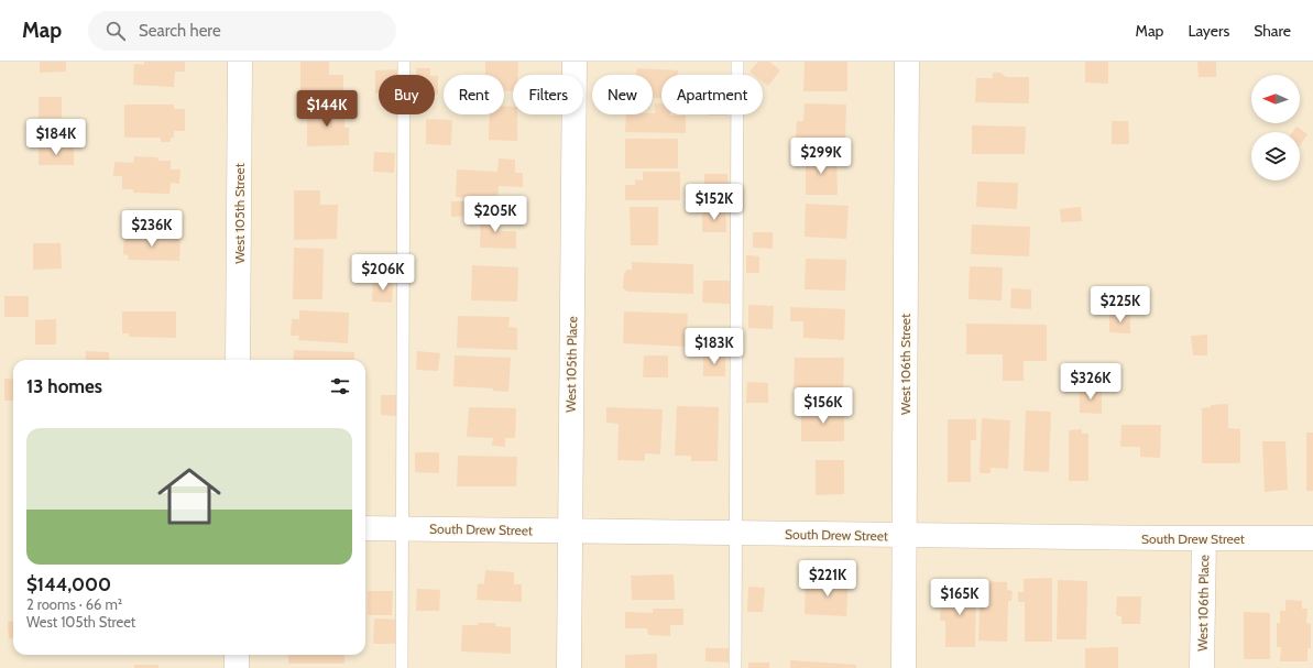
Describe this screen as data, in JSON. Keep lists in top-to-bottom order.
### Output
{
  "streets": {
    "street": [
      "West 105th Street",
      "West 105th Place",
      "West 106th Street",
      "South Drew Street",
      "West 106th Place"
    ]
  },
  "crossings": [
    ["West 105th Place", "South Drew Street"],
    ["West 106th Street", "South Drew Street"],
    ["South Drew Street", "West 106th Place"]
  ],
  "north": "left",
  "page": {
    "header": "Map",
    "search": "Search here",
    "nav": ["Map", "Layers", "Share"],
    "chip": [
      "Buy",
      "Rent",
      "Filters",
      "New",
      "Apartment"
    ],
    "price": [
      "$144K",
      "$184K",
      "$299K",
      "$152K",
      "$205K",
      "$236K",
      "$206K",
      "$225K",
      "$183K",
      "$326K",
      "$156K",
      "$221K",
      "$165K"
    ],
    "heading": "13 homes",
    "list": [
      {
        "name": "$144,000",
        "note": "2 rooms · 66 m² · West 105th Street"
      }
    ]
  }
}
